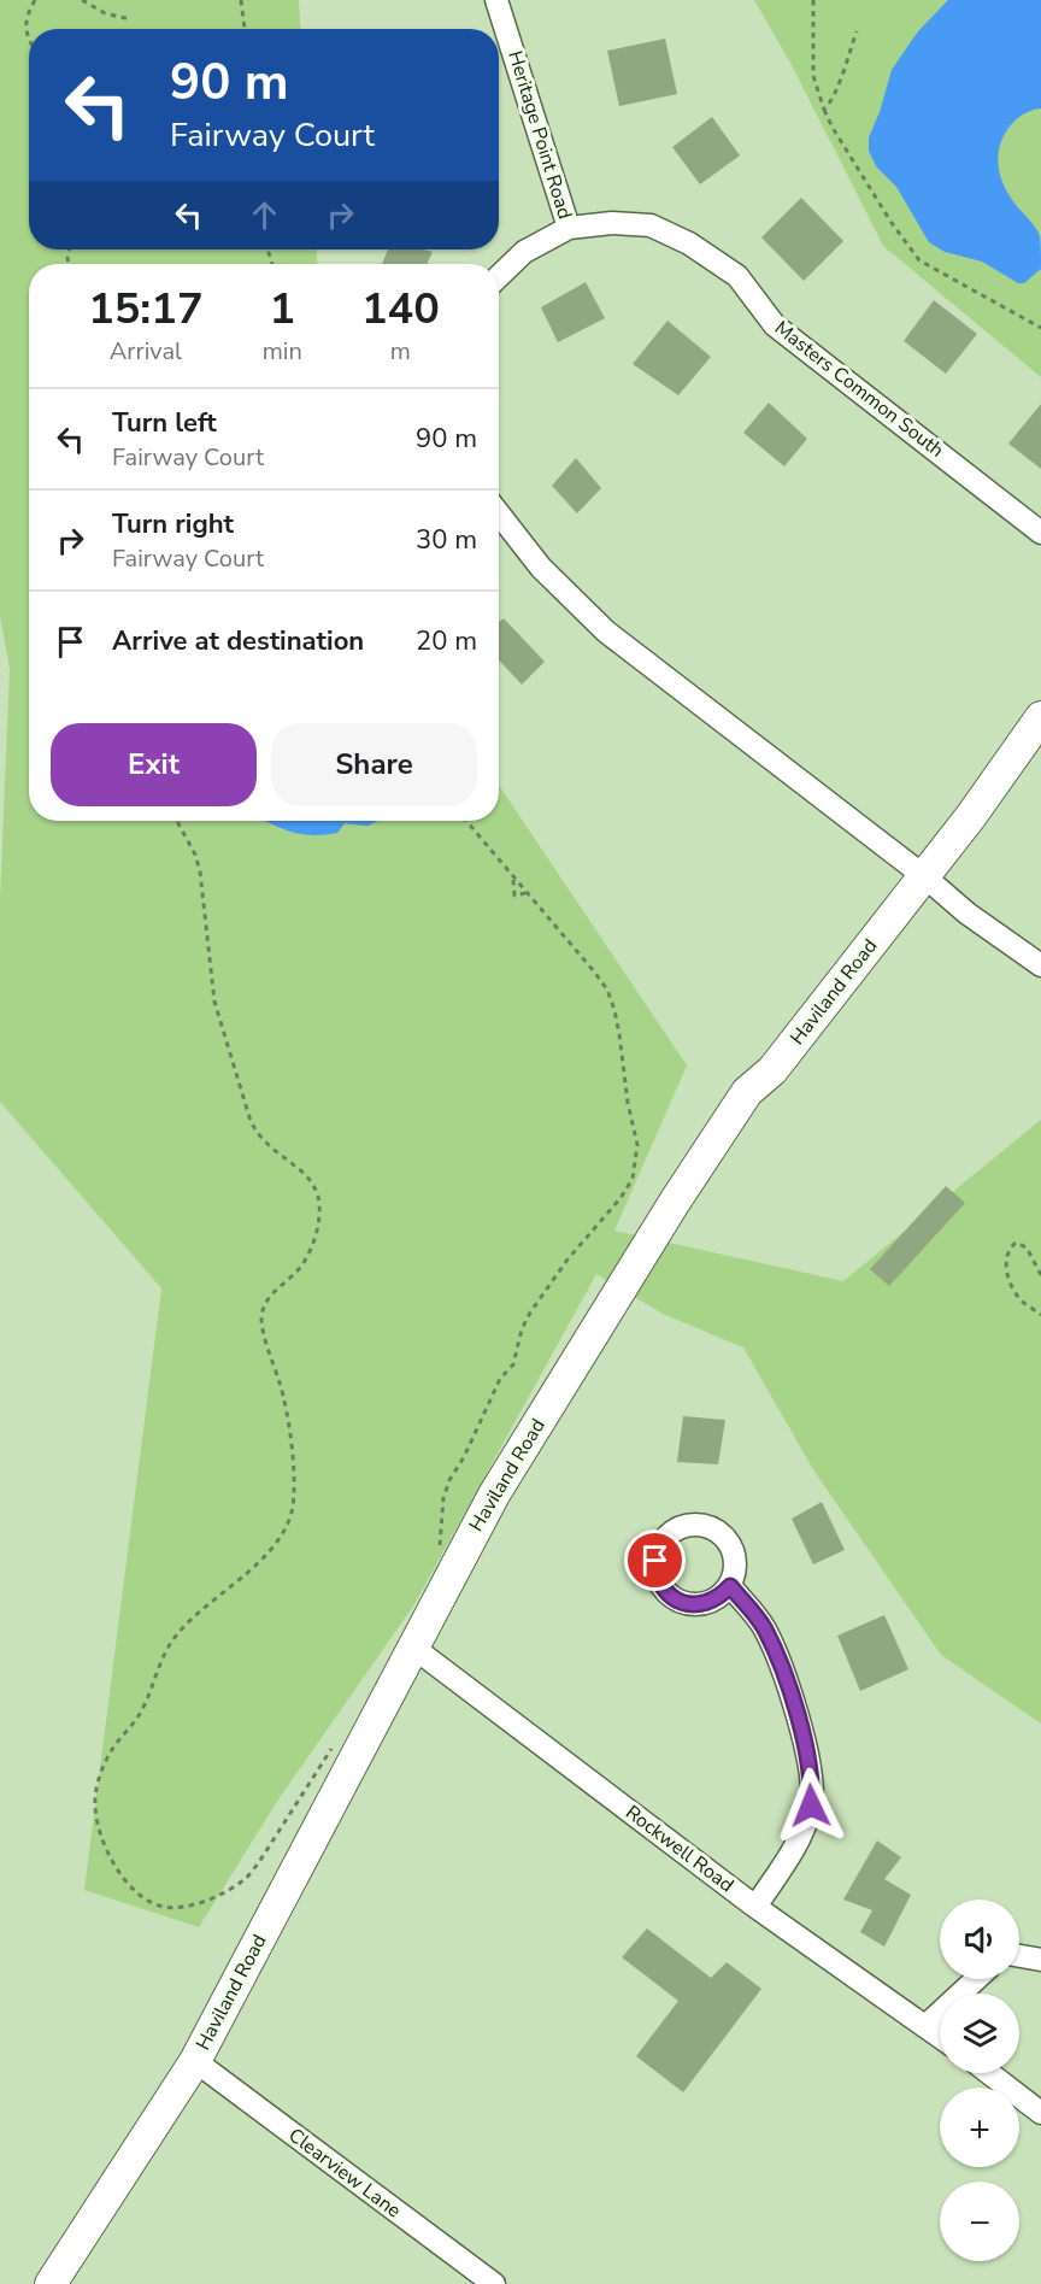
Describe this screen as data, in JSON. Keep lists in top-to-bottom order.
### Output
{
  "streets": {
    "street": [
      "Heritage Point Road",
      "Masters Common South",
      "Haviland Road",
      "Rockwell Road",
      "Clearview Lane"
    ]
  },
  "crossings": [
    ["Heritage Point Road", "Masters Common South"],
    ["Haviland Road", "Rockwell Road"],
    ["Haviland Road", "Clearview Lane"]
  ],
  "page": {
    "turn": ["90 m", "Fairway Court"],
    "eta": [
      "15:17",
      "Arrival",
      "1",
      "min",
      "140",
      "m"
    ],
    "list": [
      {
        "name": "Turn left",
        "note": "Fairway Court",
        "value": "90 m"
      },
      {
        "name": "Turn right",
        "note": "Fairway Court",
        "value": "30 m"
      },
      {
        "name": "Arrive at destination",
        "value": "20 m"
      }
    ],
    "buttons": ["Exit", "Share"],
    "map_buttons": ["+", "−"]
  }
}
